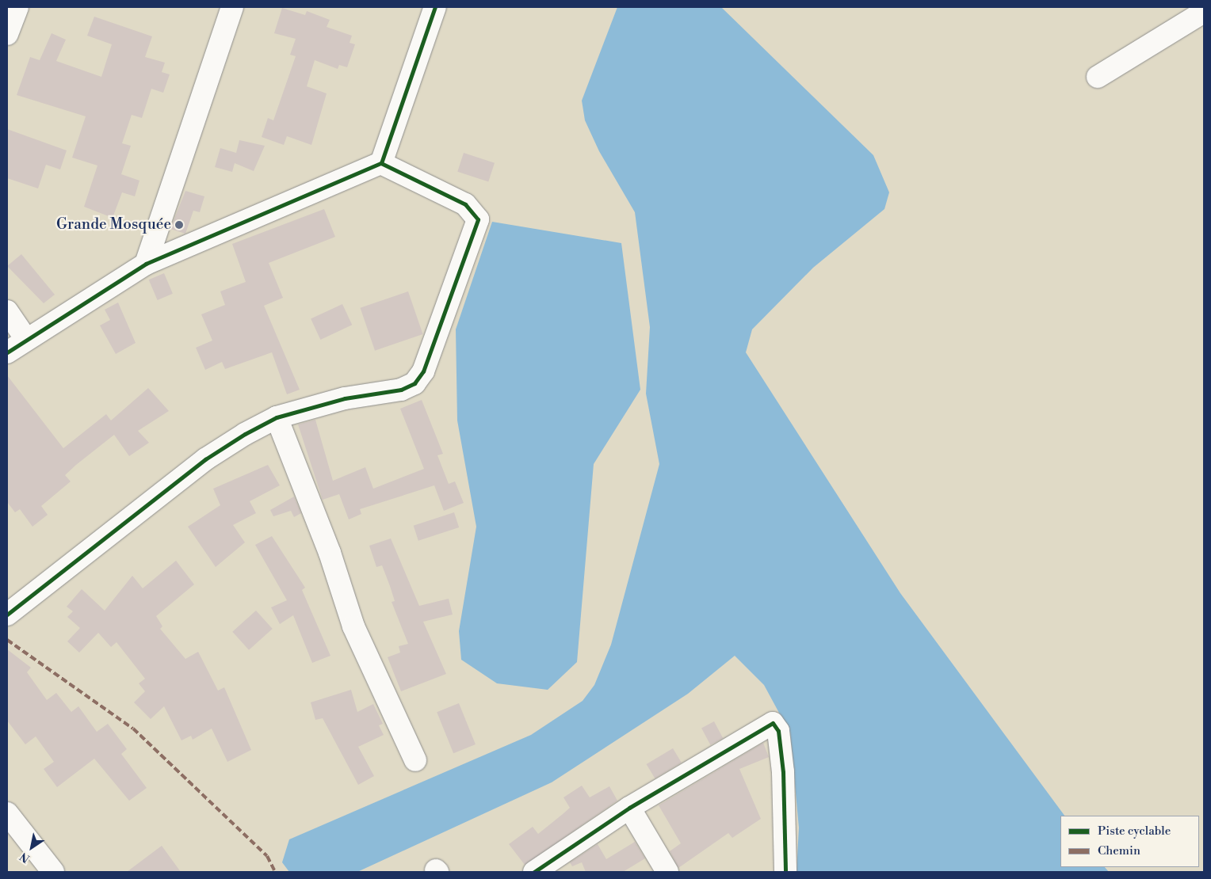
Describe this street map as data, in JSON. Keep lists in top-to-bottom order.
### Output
{
  "places": ["Grande Mosquée"],
  "legend": ["Piste cyclable", "Chemin"],
  "north": "bottom left"
}
